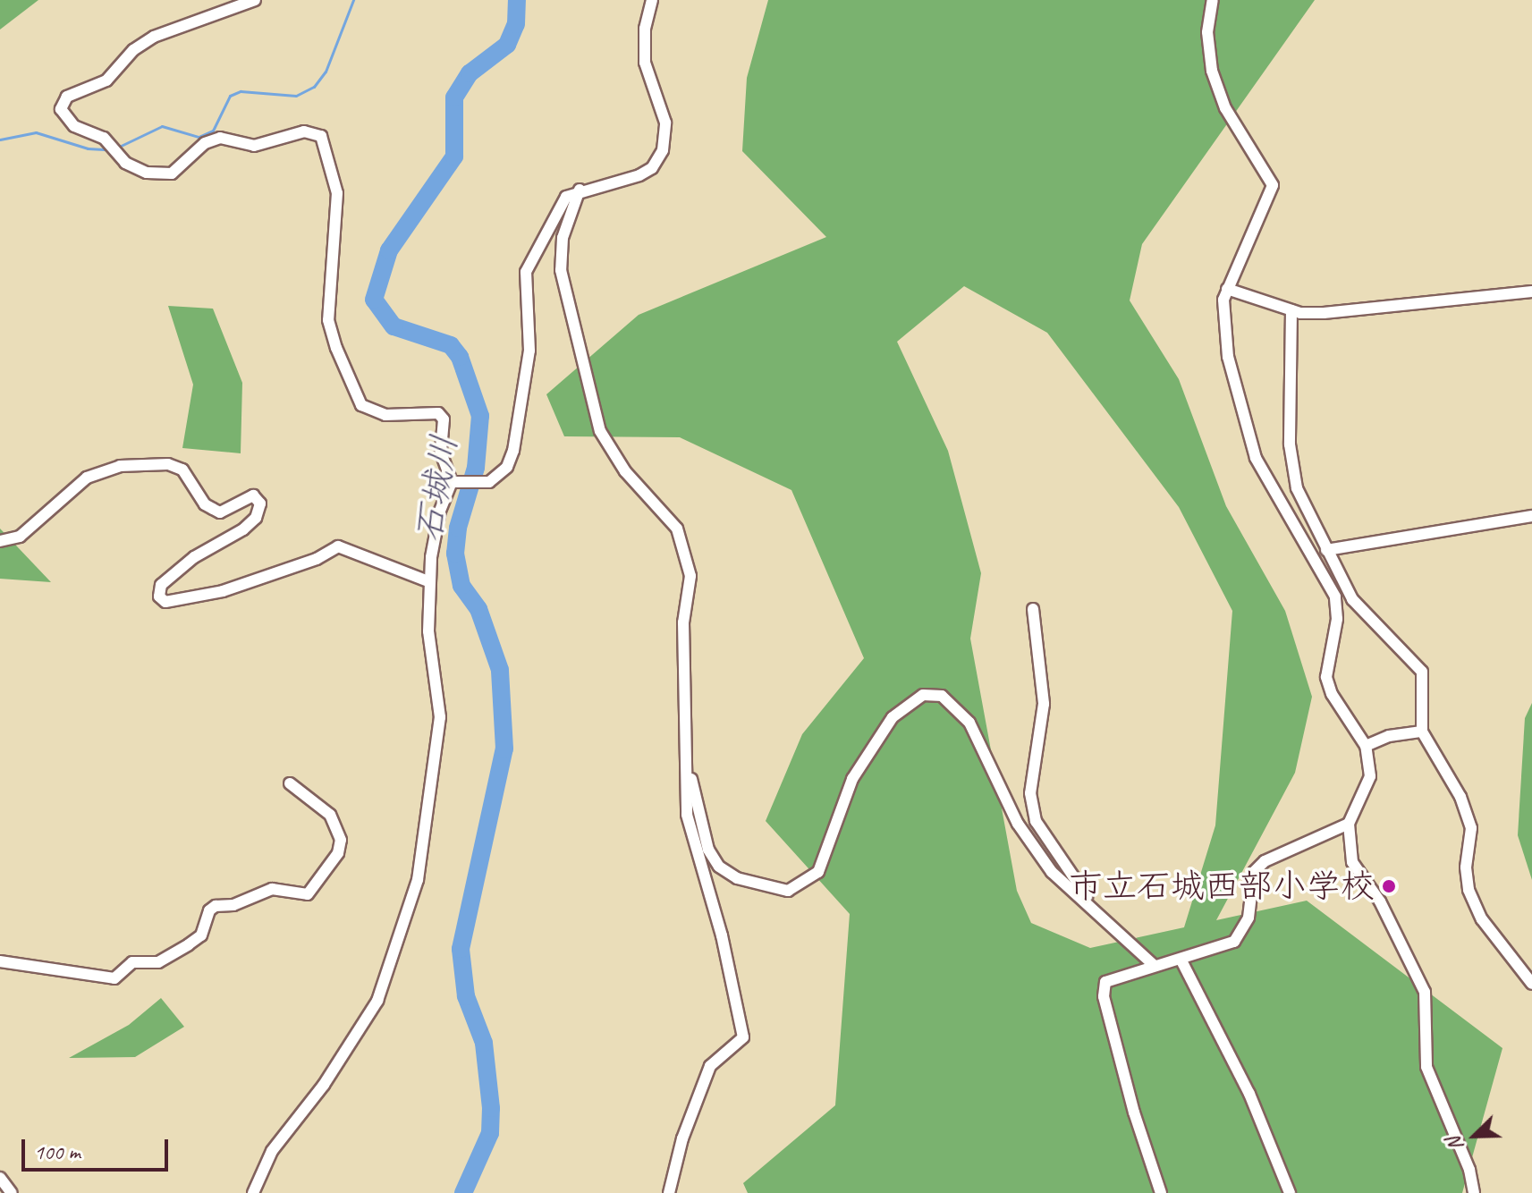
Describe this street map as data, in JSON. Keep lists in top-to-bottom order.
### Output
{
  "water": ["石城川"],
  "places": ["市立石城西部小学校"],
  "scale_bar": "100 m",
  "north": "bottom left"
}
